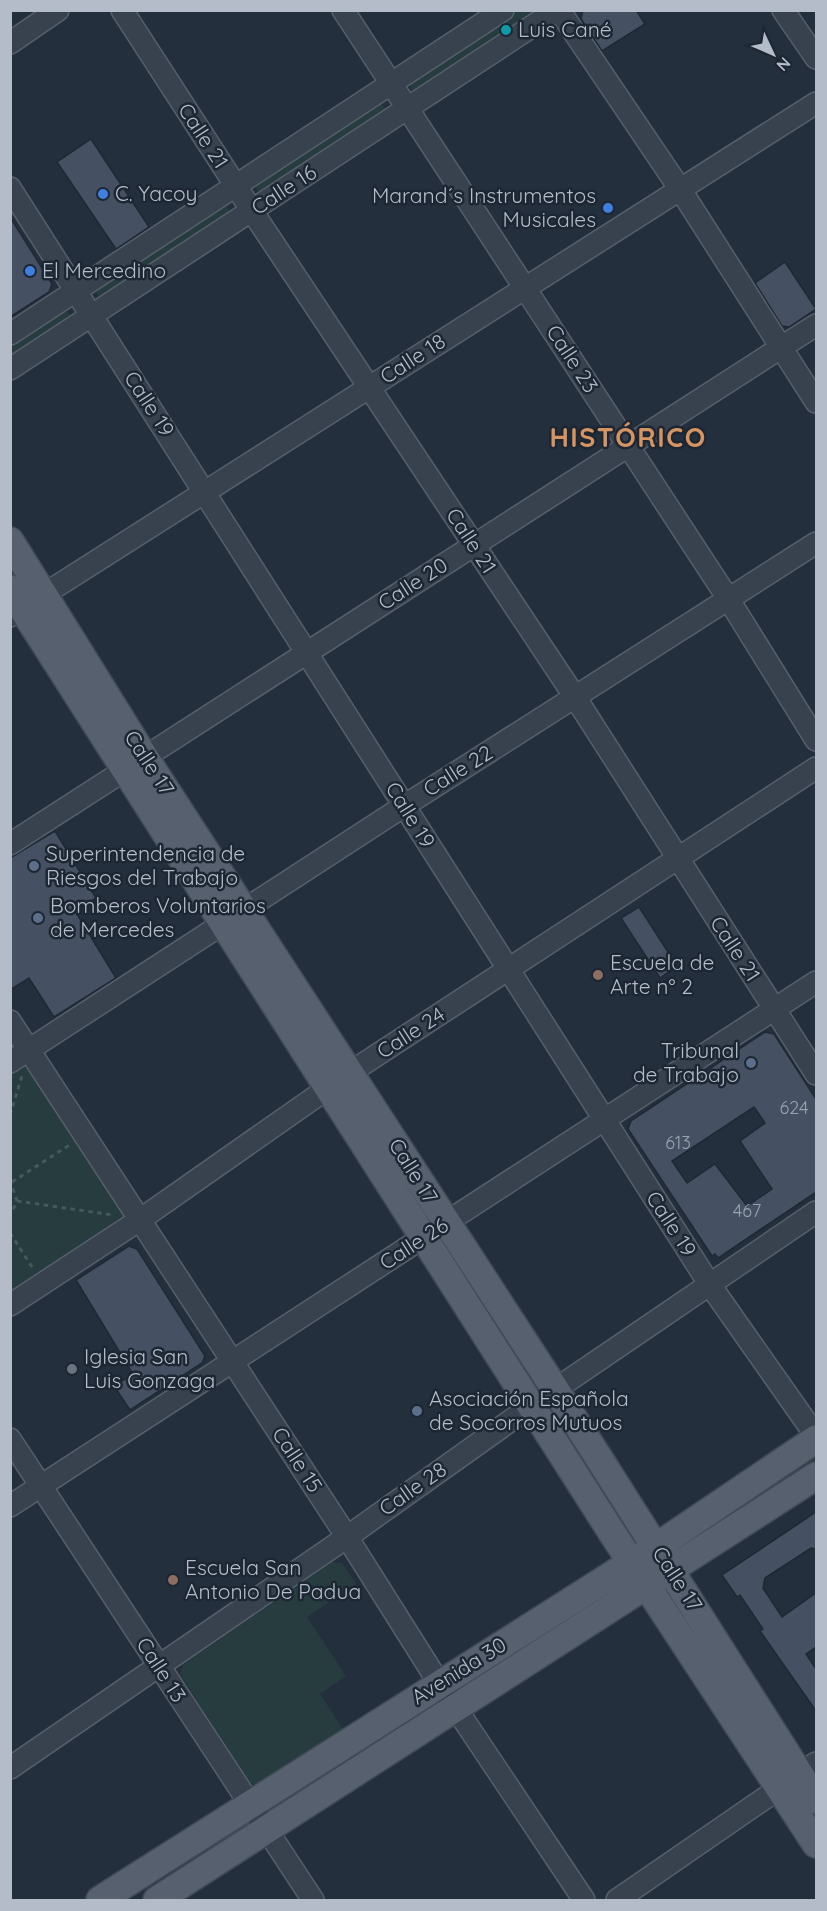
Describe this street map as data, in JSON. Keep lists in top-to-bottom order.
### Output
{
  "streets": {
    "main road": ["Calle 17", "Avenida 30"],
    "street": [
      "Calle 21",
      "Calle 16",
      "Calle 18",
      "Calle 23",
      "Calle 19",
      "Calle 20",
      "Calle 22",
      "Calle 24",
      "Calle 26",
      "Calle 15",
      "Calle 28",
      "Calle 13"
    ]
  },
  "crossings": [
    ["Calle 21", "Calle 16"],
    ["Calle 21", "Calle 18"],
    ["Calle 21", "Calle 20"],
    ["Calle 21", "Calle 22"],
    ["Calle 21", "Calle 24"],
    ["Calle 21", "Calle 26"],
    ["Calle 16", "Calle 23"],
    ["Calle 16", "Calle 19"],
    ["Calle 18", "Calle 23"],
    ["Calle 18", "Calle 19"],
    ["Calle 18", "Calle 17"],
    ["Calle 23", "Calle 20"],
    ["Calle 23", "Calle 22"],
    ["Calle 19", "Calle 20"],
    ["Calle 19", "Calle 22"],
    ["Calle 19", "Calle 24"],
    ["Calle 19", "Calle 26"],
    ["Calle 19", "Calle 28"],
    ["Calle 19", "Avenida 30"],
    ["Calle 20", "Calle 17"],
    ["Calle 17", "Calle 22"],
    ["Calle 17", "Calle 24"],
    ["Calle 17", "Calle 26"],
    ["Calle 17", "Calle 28"],
    ["Calle 17", "Avenida 30"],
    ["Calle 22", "Calle 15"],
    ["Calle 24", "Calle 15"],
    ["Calle 26", "Calle 15"],
    ["Calle 26", "Calle 13"],
    ["Calle 15", "Calle 28"],
    ["Calle 15", "Avenida 30"],
    ["Calle 28", "Calle 13"],
    ["Calle 13", "Avenida 30"]
  ],
  "districts": ["HISTÓRICO"],
  "places": [
    "Luis Cané",
    "C. Yacoy",
    "Marand´s Instrumentos Musicales",
    "El Mercedino",
    "Superintendencia de Riesgos del Trabajo",
    "Bomberos Voluntarios de Mercedes",
    "Escuela de Arte n° 2",
    "Tribunal de Trabajo",
    "Iglesia San Luis Gonzaga",
    "Asociación Española de Socorros Mutuos",
    "Escuela San Antonio De Padua"
  ],
  "house_numbers": ["624", "613", "467"],
  "north": "bottom right"
}
